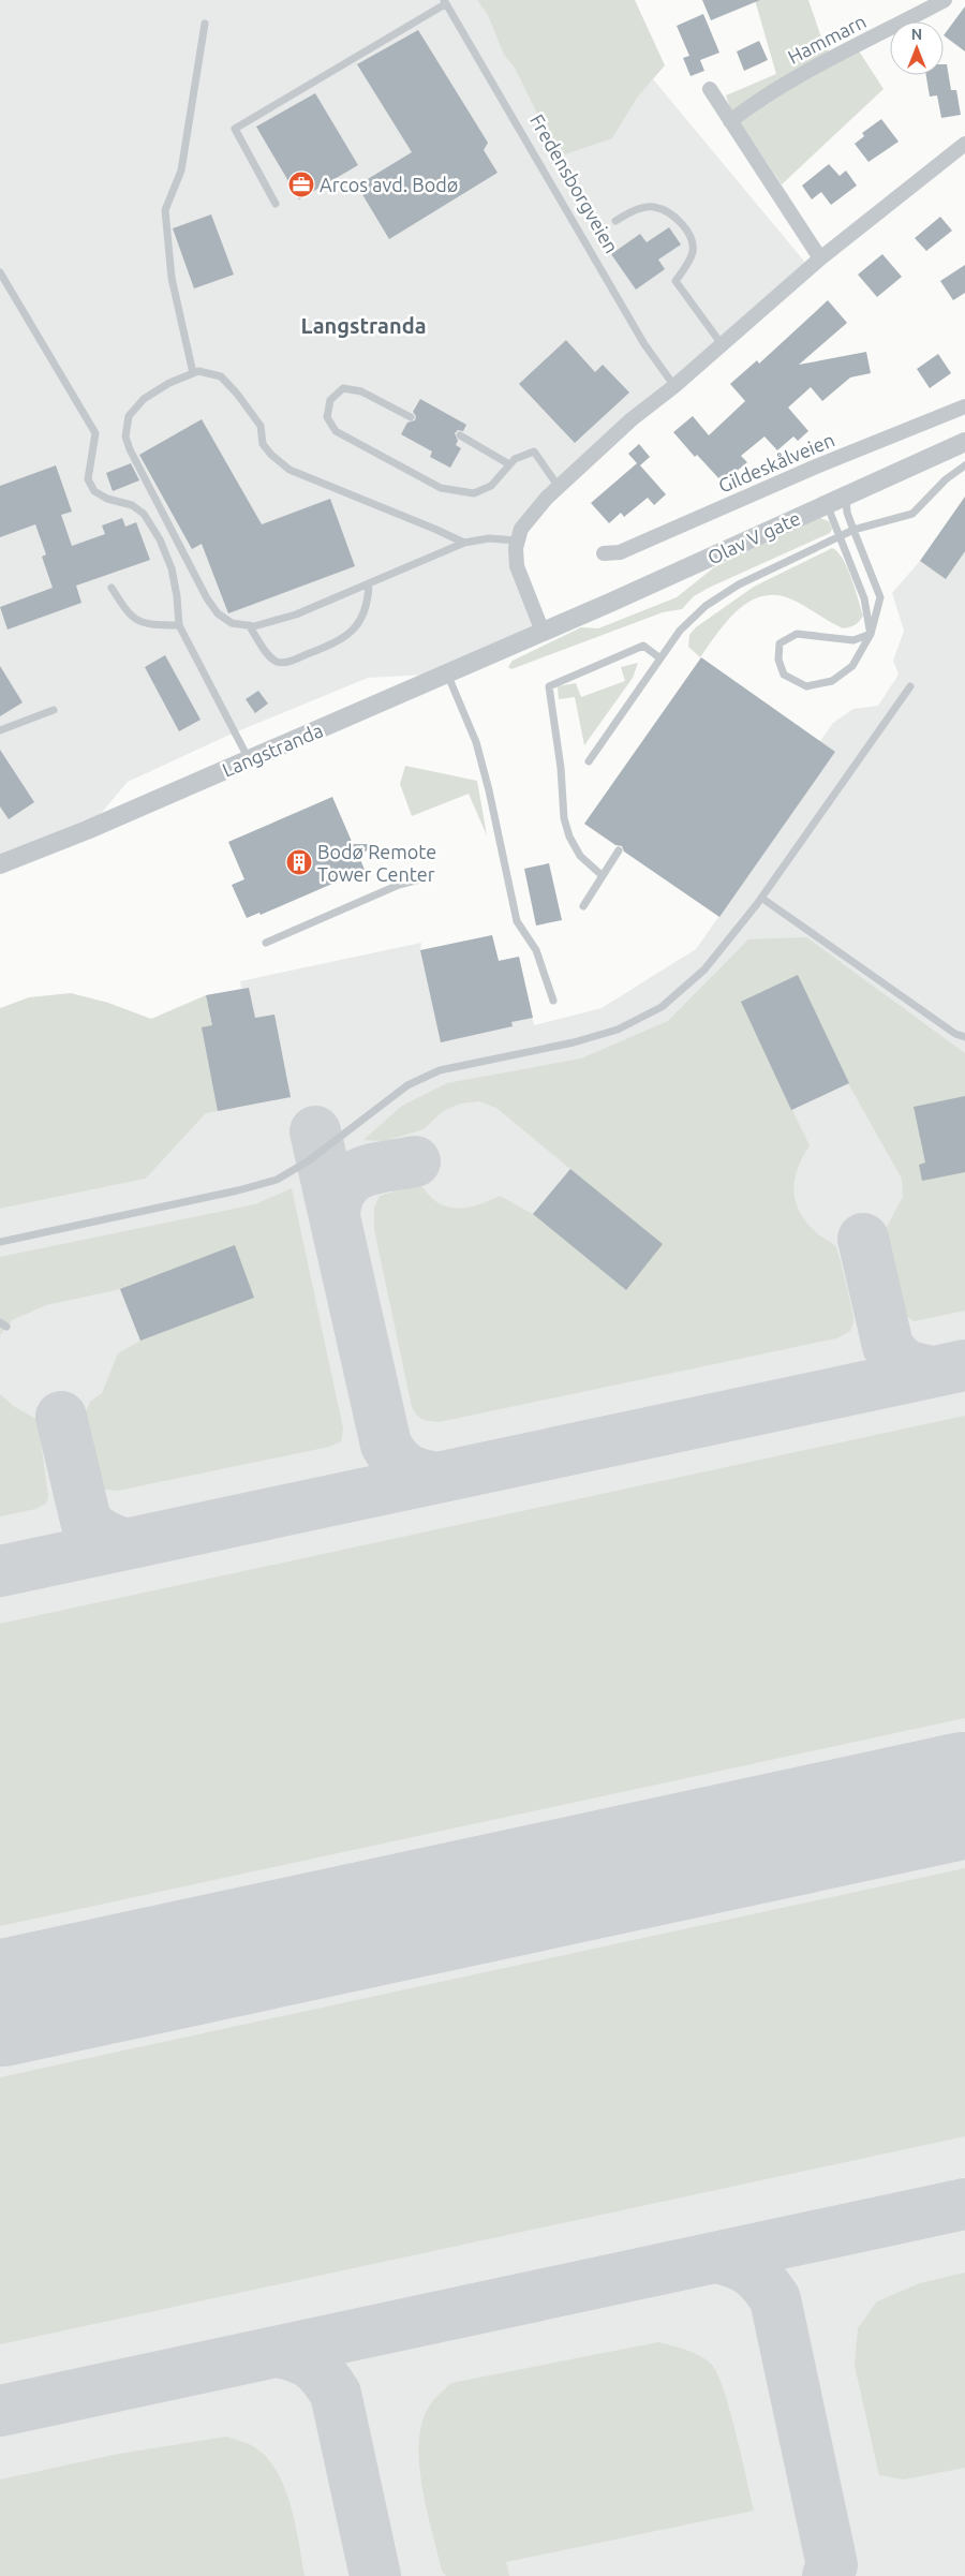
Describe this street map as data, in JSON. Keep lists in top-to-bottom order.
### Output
{
  "streets": {
    "street": [
      "Hammarn",
      "Gildeskålveien",
      "Olav V gate",
      "Langstranda"
    ],
    "lane": ["Fredensborgveien"]
  },
  "crossings": [
    ["Olav V gate", "Langstranda"]
  ],
  "districts": ["Langstranda"],
  "places": {
    "office": ["Arcos avd. Bodø"],
    "building": ["Bodø Remote Tower Center"]
  },
  "north": "top"
}
